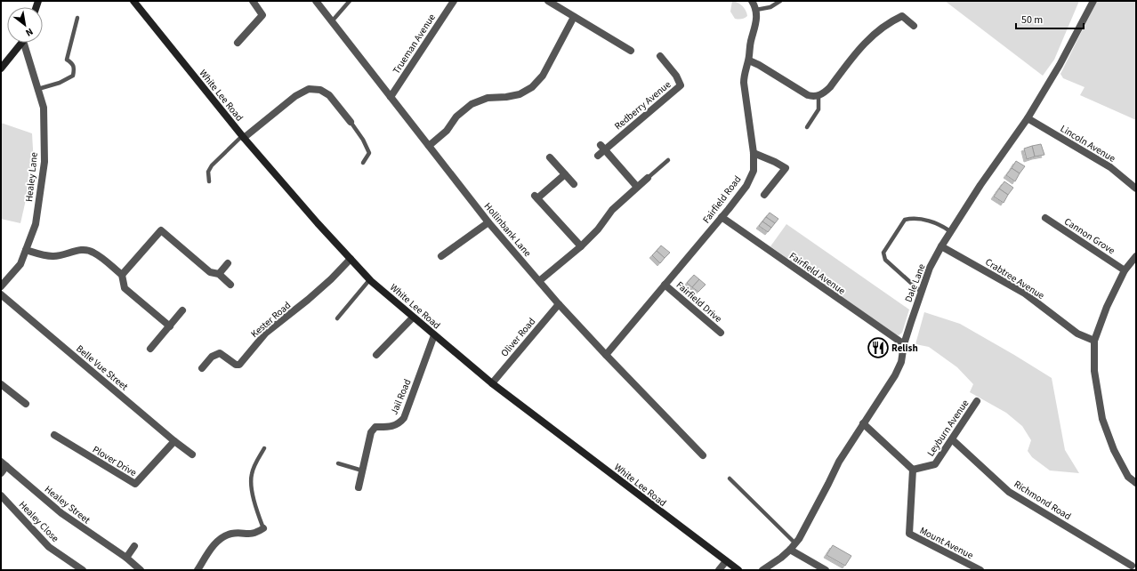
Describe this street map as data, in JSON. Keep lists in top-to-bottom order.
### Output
{
  "streets": {
    "main road": ["White Lee Road"],
    "street": [
      "Trueman Avenue",
      "Redberry Avenue",
      "Lincoln Avenue",
      "Healey Lane",
      "Fairfield Road",
      "Hollinbank Lane",
      "Cannon Grove",
      "Fairfield Avenue",
      "Crabtree Avenue",
      "Dale Lane",
      "Fairfield Drive",
      "Kester Road",
      "Oliver Road",
      "Belle Vue Street",
      "Jail Road",
      "Leyburn Avenue",
      "Plover Drive",
      "Richmond Road",
      "Healey Street",
      "Healey Close",
      "Mount Avenue"
    ]
  },
  "crossings": [
    ["Trueman Avenue", "Hollinbank Lane"],
    ["White Lee Road", "Kester Road"],
    ["White Lee Road", "Oliver Road"],
    ["White Lee Road", "Jail Road"],
    ["Lincoln Avenue", "Dale Lane"],
    ["Fairfield Road", "Hollinbank Lane"],
    ["Fairfield Road", "Fairfield Avenue"],
    ["Fairfield Road", "Fairfield Drive"],
    ["Hollinbank Lane", "Oliver Road"],
    ["Fairfield Avenue", "Dale Lane"],
    ["Crabtree Avenue", "Dale Lane"],
    ["Belle Vue Street", "Plover Drive"],
    ["Leyburn Avenue", "Richmond Road"],
    ["Leyburn Avenue", "Mount Avenue"]
  ],
  "places": {
    "restaurant": ["Relish"]
  },
  "scale_bar": "50 m",
  "north": "bottom right"
}
